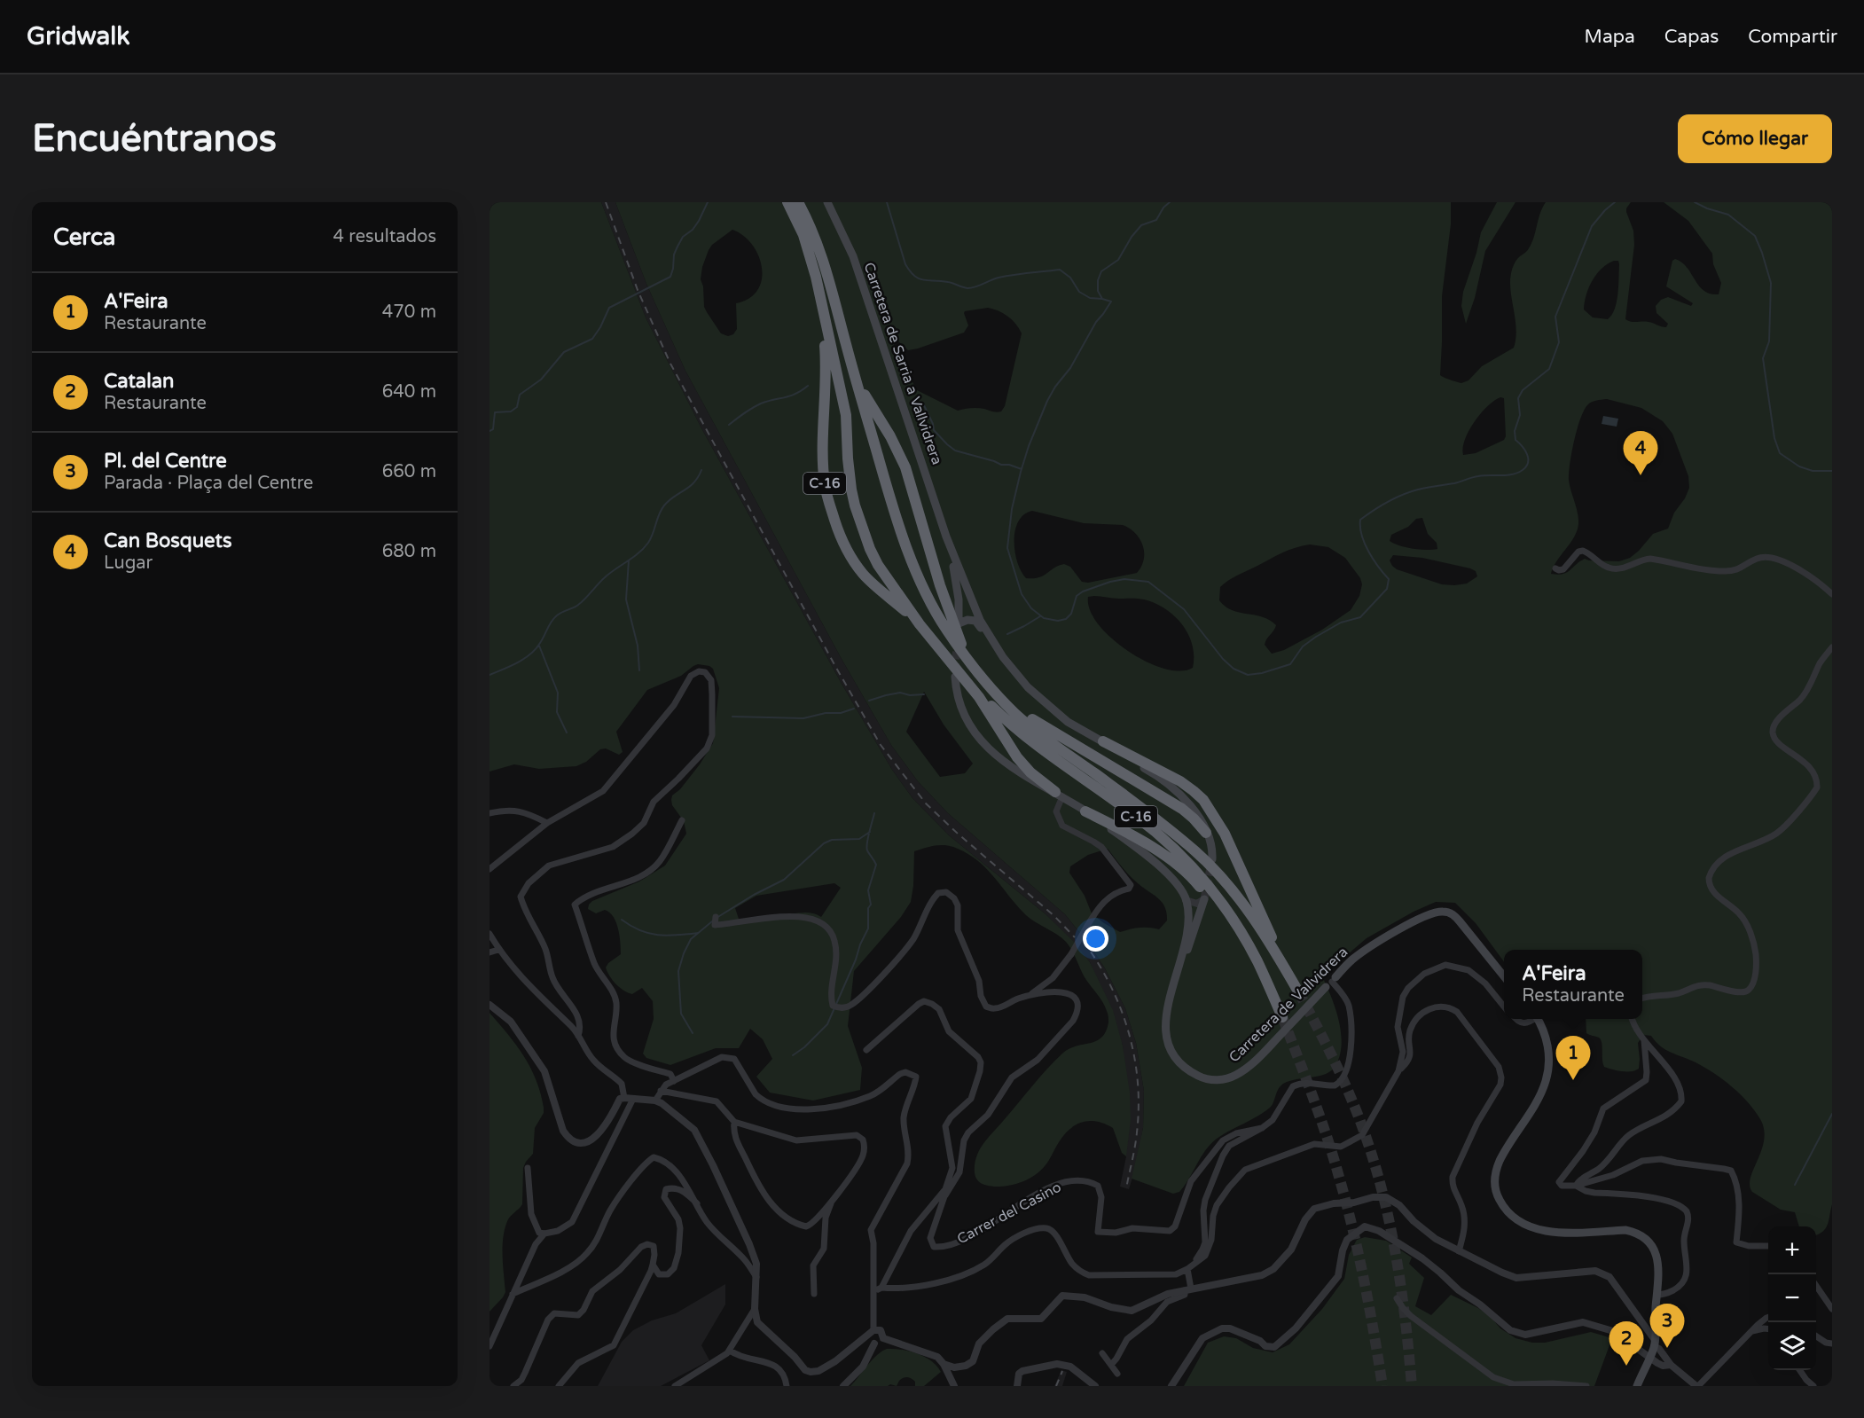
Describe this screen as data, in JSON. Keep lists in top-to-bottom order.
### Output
{
  "streets": {
    "highway": ["C-16"],
    "main road": ["Carretera de Sarria a Vallvidrera", "Carretera de Vallvidrera"],
    "street": ["Carrer del Casino"]
  },
  "page": {
    "header": "Gridwalk",
    "nav": ["Mapa", "Capas", "Compartir"],
    "buttons": "Cómo llegar",
    "title": "Encuéntranos",
    "heading": ["Cerca", "4 resultados"],
    "list": [
      {
        "mark": "1",
        "name": "A'Feira",
        "note": "Restaurante",
        "value": "470 m"
      },
      {
        "mark": "2",
        "name": "Catalan",
        "note": "Restaurante",
        "value": "640 m"
      },
      {
        "mark": "3",
        "name": "Pl. del Centre",
        "note": "Parada · Plaça del Centre",
        "value": "660 m"
      },
      {
        "mark": "4",
        "name": "Can Bosquets",
        "note": "Lugar",
        "value": "680 m"
      }
    ],
    "pins": [
      "4",
      "1",
      "3",
      "2"
    ],
    "popup": ["A'Feira", "Restaurante"],
    "map_buttons": ["+", "−"]
  }
}
